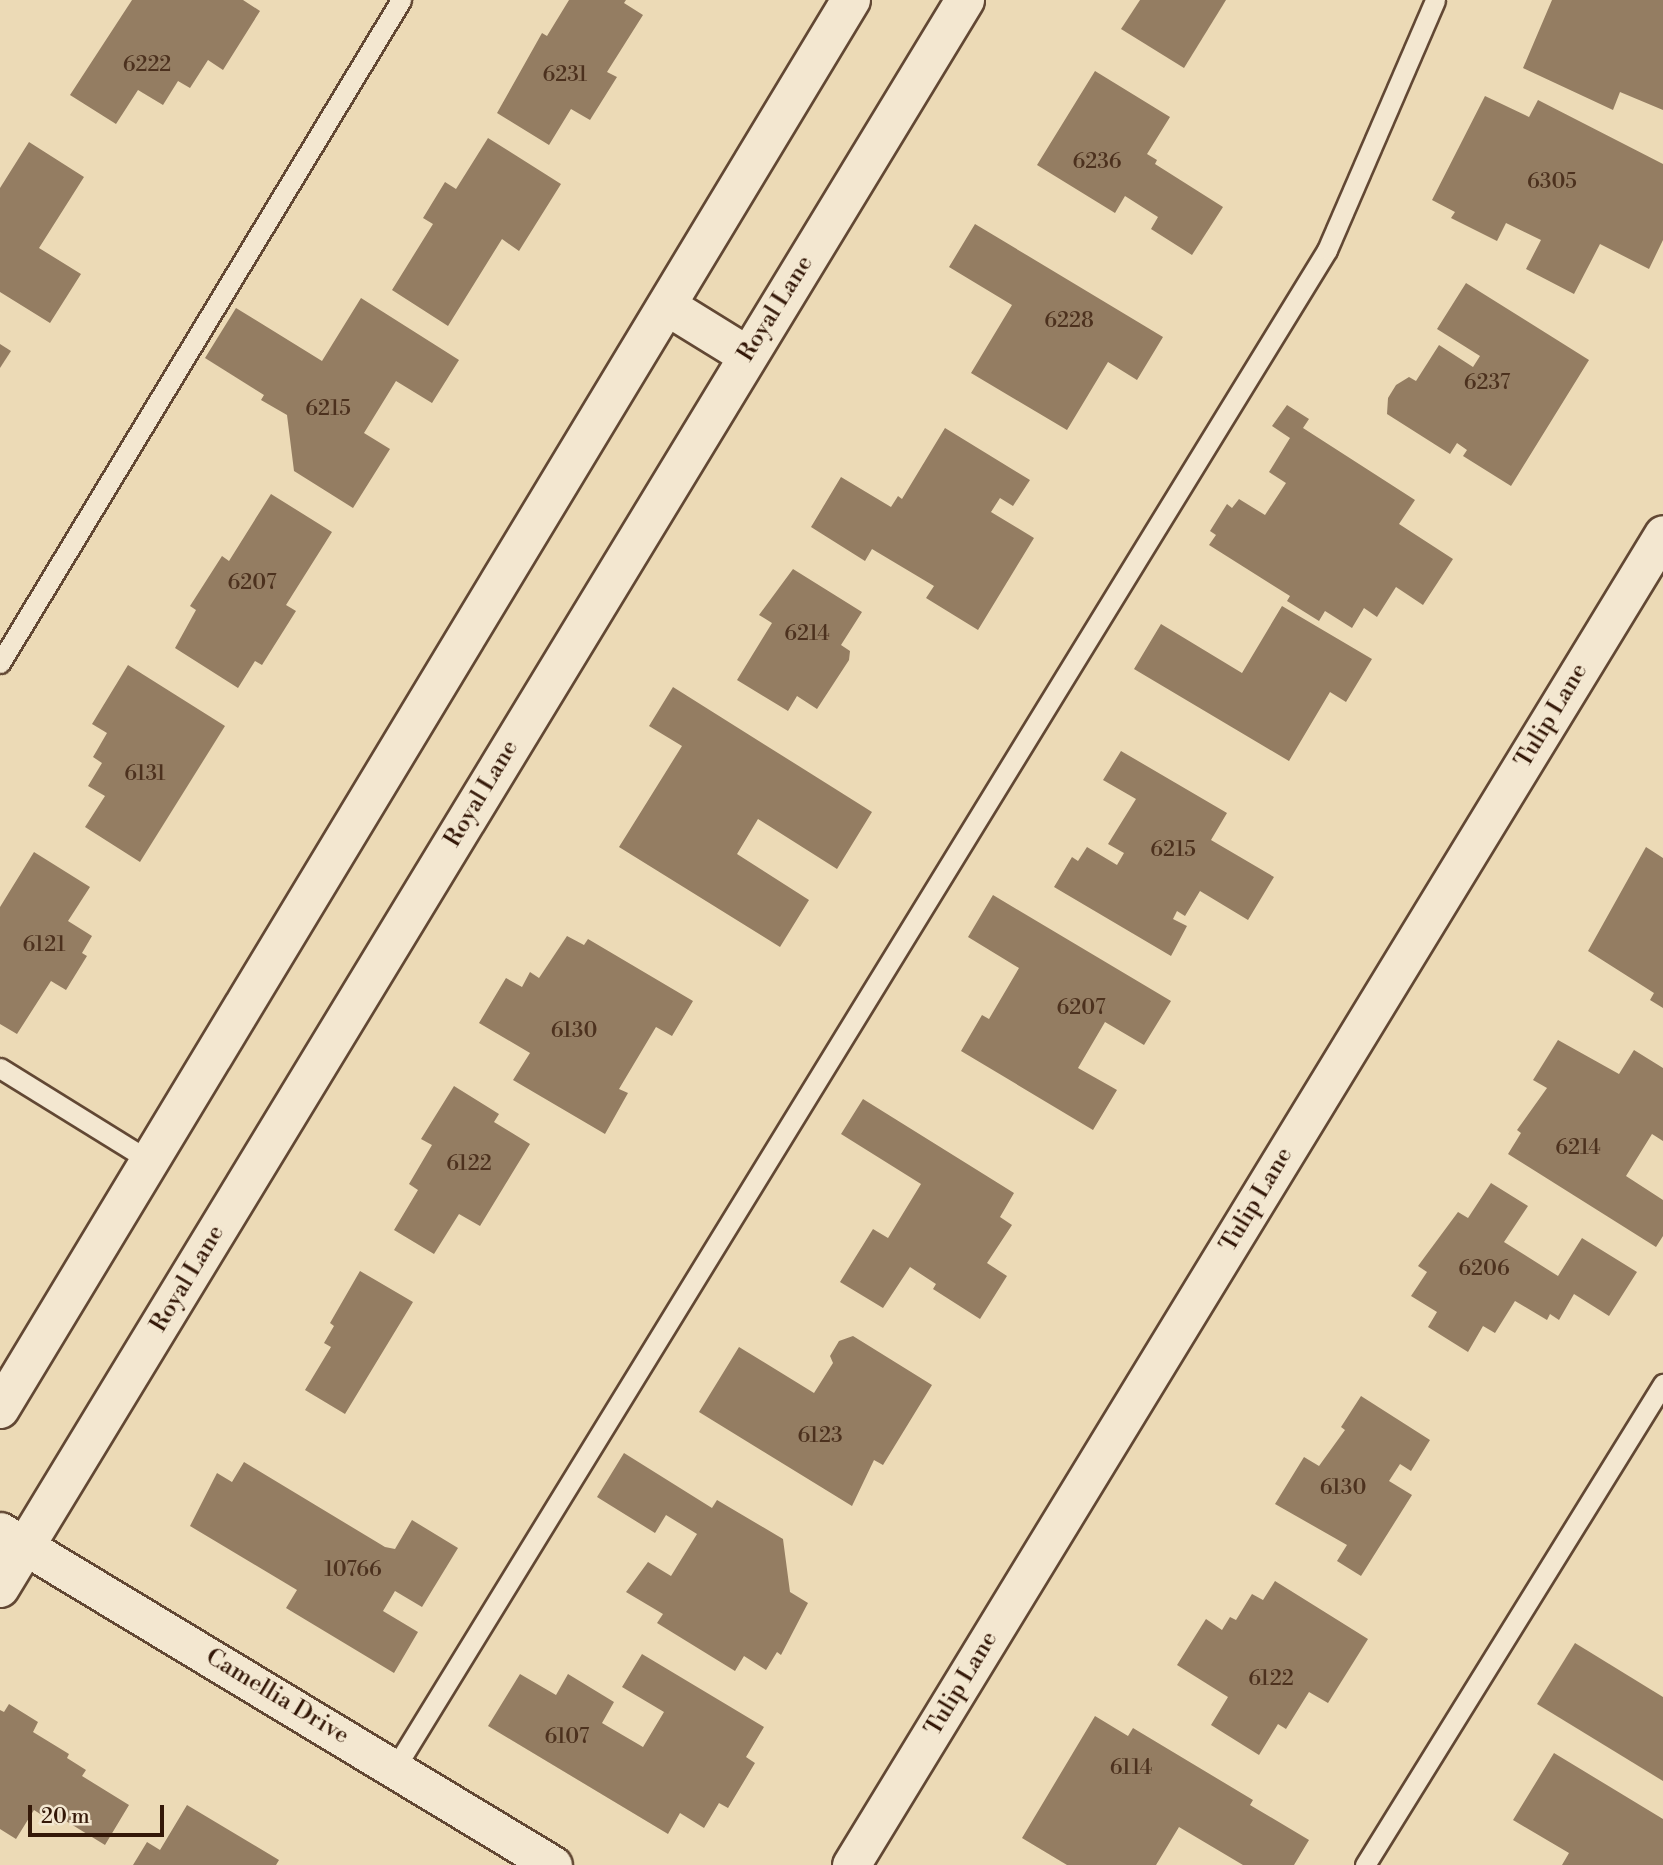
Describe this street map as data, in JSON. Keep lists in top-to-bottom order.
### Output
{
  "streets": {
    "main road": ["Royal Lane"],
    "street": ["Tulip Lane", "Camellia Drive"]
  },
  "crossings": [
    ["Royal Lane", "Camellia Drive"]
  ],
  "house_numbers": [
    "6222",
    "6231",
    "6236",
    "6305",
    "6228",
    "6237",
    "6215",
    "6207",
    "6214",
    "6131",
    "6215",
    "6121",
    "6207",
    "6130",
    "6214",
    "6122",
    "6206",
    "6123",
    "6130",
    "10766",
    "6122",
    "6107",
    "6114"
  ],
  "scale_bar": "20 m"
}
